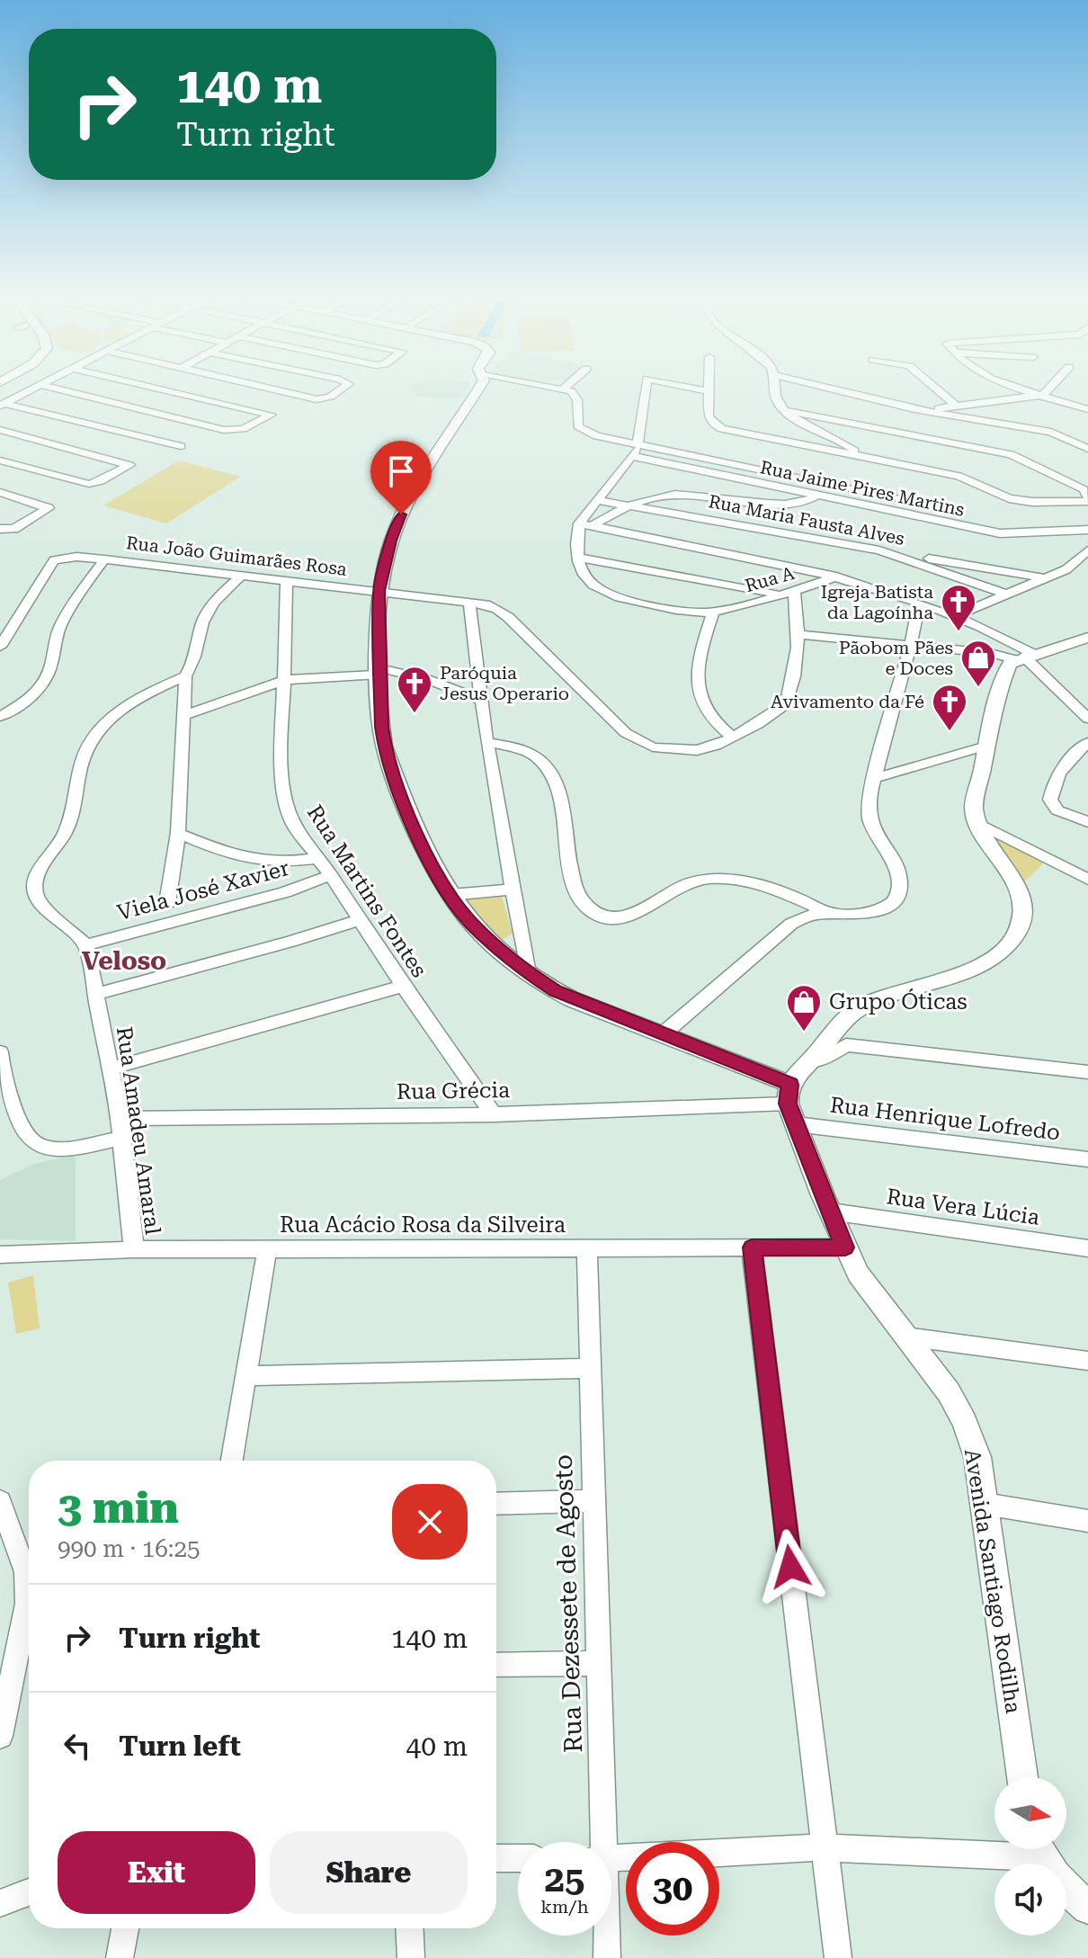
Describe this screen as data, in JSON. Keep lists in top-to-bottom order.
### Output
{
  "streets": {
    "main road": ["Avenida Santiago Rodilha"],
    "street": [
      "Rua Jaime Pires Martins",
      "Rua Maria Fausta Alves",
      "Rua João Guimarães Rosa",
      "Rua A",
      "Viela José Xavier",
      "Rua Martins Fontes",
      "Rua Grécia",
      "Rua Henrique Lofredo",
      "Rua Amadeu Amaral",
      "Rua Vera Lúcia",
      "Rua Acácio Rosa da Silveira",
      "Rua Dezessete de Agosto"
    ]
  },
  "crossings": [
    ["Rua João Guimarães Rosa", "Rua A"],
    ["Rua João Guimarães Rosa", "Rua Martins Fontes"],
    ["Viela José Xavier", "Rua Martins Fontes"],
    ["Viela José Xavier", "Rua Amadeu Amaral"],
    ["Rua Martins Fontes", "Rua Grécia"],
    ["Rua Grécia", "Rua Henrique Lofredo"],
    ["Rua Grécia", "Rua Amadeu Amaral"],
    ["Rua Grécia", "Avenida Santiago Rodilha"],
    ["Rua Henrique Lofredo", "Avenida Santiago Rodilha"],
    ["Rua Amadeu Amaral", "Rua Acácio Rosa da Silveira"],
    ["Rua Vera Lúcia", "Avenida Santiago Rodilha"],
    ["Rua Acácio Rosa da Silveira", "Avenida Santiago Rodilha"],
    ["Rua Acácio Rosa da Silveira", "Rua Dezessete de Agosto"]
  ],
  "districts": ["Veloso"],
  "places": {
    "church": ["Igreja Batista da Lagoínha", "Paróquia Jesus Operario", "Avivamento da Fé"],
    "shop": ["Pãobom Pães e Doces", "Grupo Óticas"]
  },
  "north": "right",
  "page": {
    "turn": ["140 m", "Turn right"],
    "heading": ["3 min", "990 m · 16:25"],
    "list": [
      {
        "name": "Turn right",
        "value": "140 m"
      },
      {
        "name": "Turn left",
        "value": "40 m"
      }
    ],
    "buttons": ["Exit", "Share"],
    "speed": "25 km/h",
    "limit": "30"
  }
}
